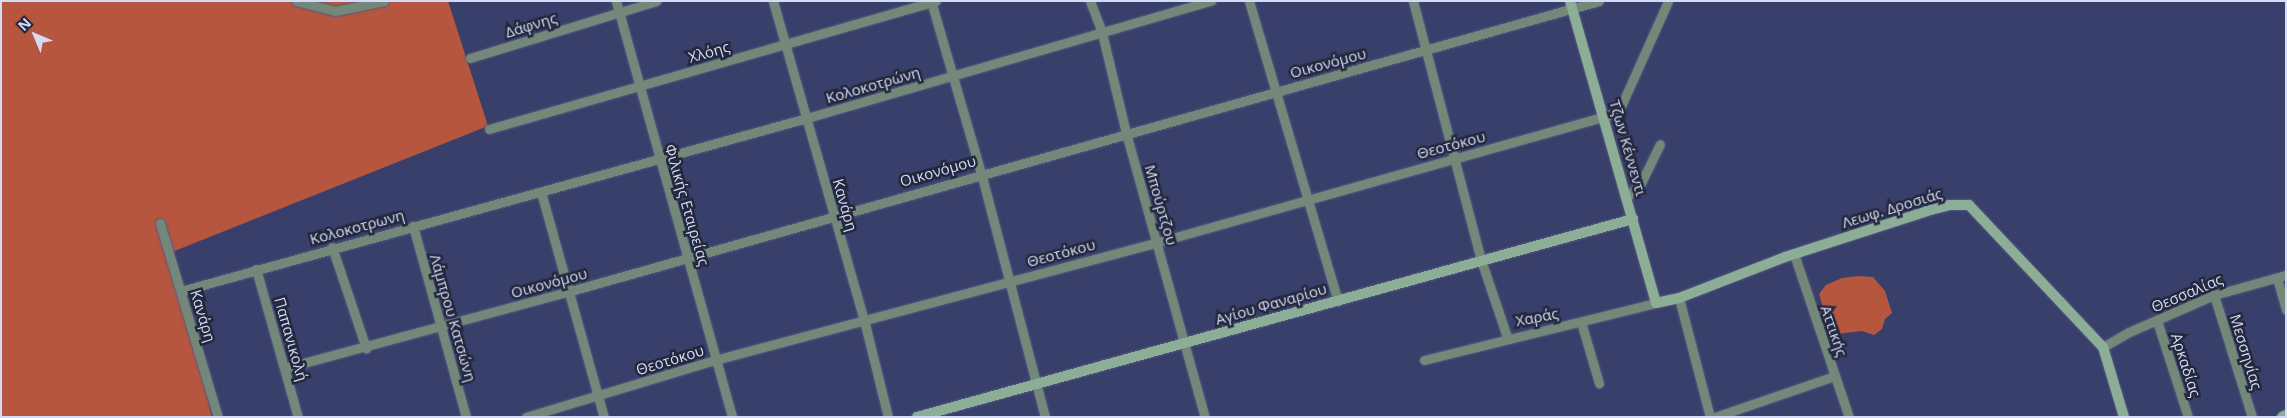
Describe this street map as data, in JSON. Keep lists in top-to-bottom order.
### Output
{
  "streets": {
    "street": [
      "Δάφνης",
      "Χλόης",
      "Οικονόμου",
      "Κολοκοτρώνη",
      "Θεοτόκου",
      "Τζων Κέννεντι",
      "Φιλικής Εταιρείας",
      "Κανάρη",
      "Μπούρτζου",
      "Λεωφ. Δροσιάς",
      "Κολοκοτρωνη",
      "Θεσσαλίας",
      "Αγίου Φαναρίου",
      "Χαράς",
      "Λάμπρου Κατσώνη",
      "Αττικής",
      "Παπανικολή",
      "Μεσσηνίας",
      "Αρκαδίας"
    ]
  },
  "crossings": [
    ["Δάφνης", "Φιλικής Εταιρείας"],
    ["Χλόης", "Φιλικής Εταιρείας"],
    ["Χλόης", "Κανάρη"],
    ["Οικονόμου", "Τζων Κέννεντι"],
    ["Οικονόμου", "Φιλικής Εταιρείας"],
    ["Οικονόμου", "Κανάρη"],
    ["Οικονόμου", "Μπούρτζου"],
    ["Οικονόμου", "Λάμπρου Κατσώνη"],
    ["Οικονόμου", "Παπανικολή"],
    ["Κολοκοτρώνη", "Φιλικής Εταιρείας"],
    ["Κολοκοτρώνη", "Κανάρη"],
    ["Κολοκοτρώνη", "Μπούρτζου"],
    ["Κολοκοτρώνη", "Κολοκοτρωνη"],
    ["Θεοτόκου", "Τζων Κέννεντι"],
    ["Θεοτόκου", "Φιλικής Εταιρείας"],
    ["Θεοτόκου", "Κανάρη"],
    ["Θεοτόκου", "Μπούρτζου"],
    ["Τζων Κέννεντι", "Λεωφ. Δροσιάς"],
    ["Τζων Κέννεντι", "Αγίου Φαναρίου"],
    ["Τζων Κέννεντι", "Χαράς"],
    ["Κανάρη", "Κολοκοτρωνη"],
    ["Μπούρτζου", "Αγίου Φαναρίου"],
    ["Λεωφ. Δροσιάς", "Θεσσαλίας"],
    ["Λεωφ. Δροσιάς", "Χαράς"],
    ["Λεωφ. Δροσιάς", "Αττικής"],
    ["Κολοκοτρωνη", "Λάμπρου Κατσώνη"],
    ["Κολοκοτρωνη", "Παπανικολή"],
    ["Θεσσαλίας", "Μεσσηνίας"],
    ["Θεσσαλίας", "Αρκαδίας"]
  ],
  "north": "top left"
}
